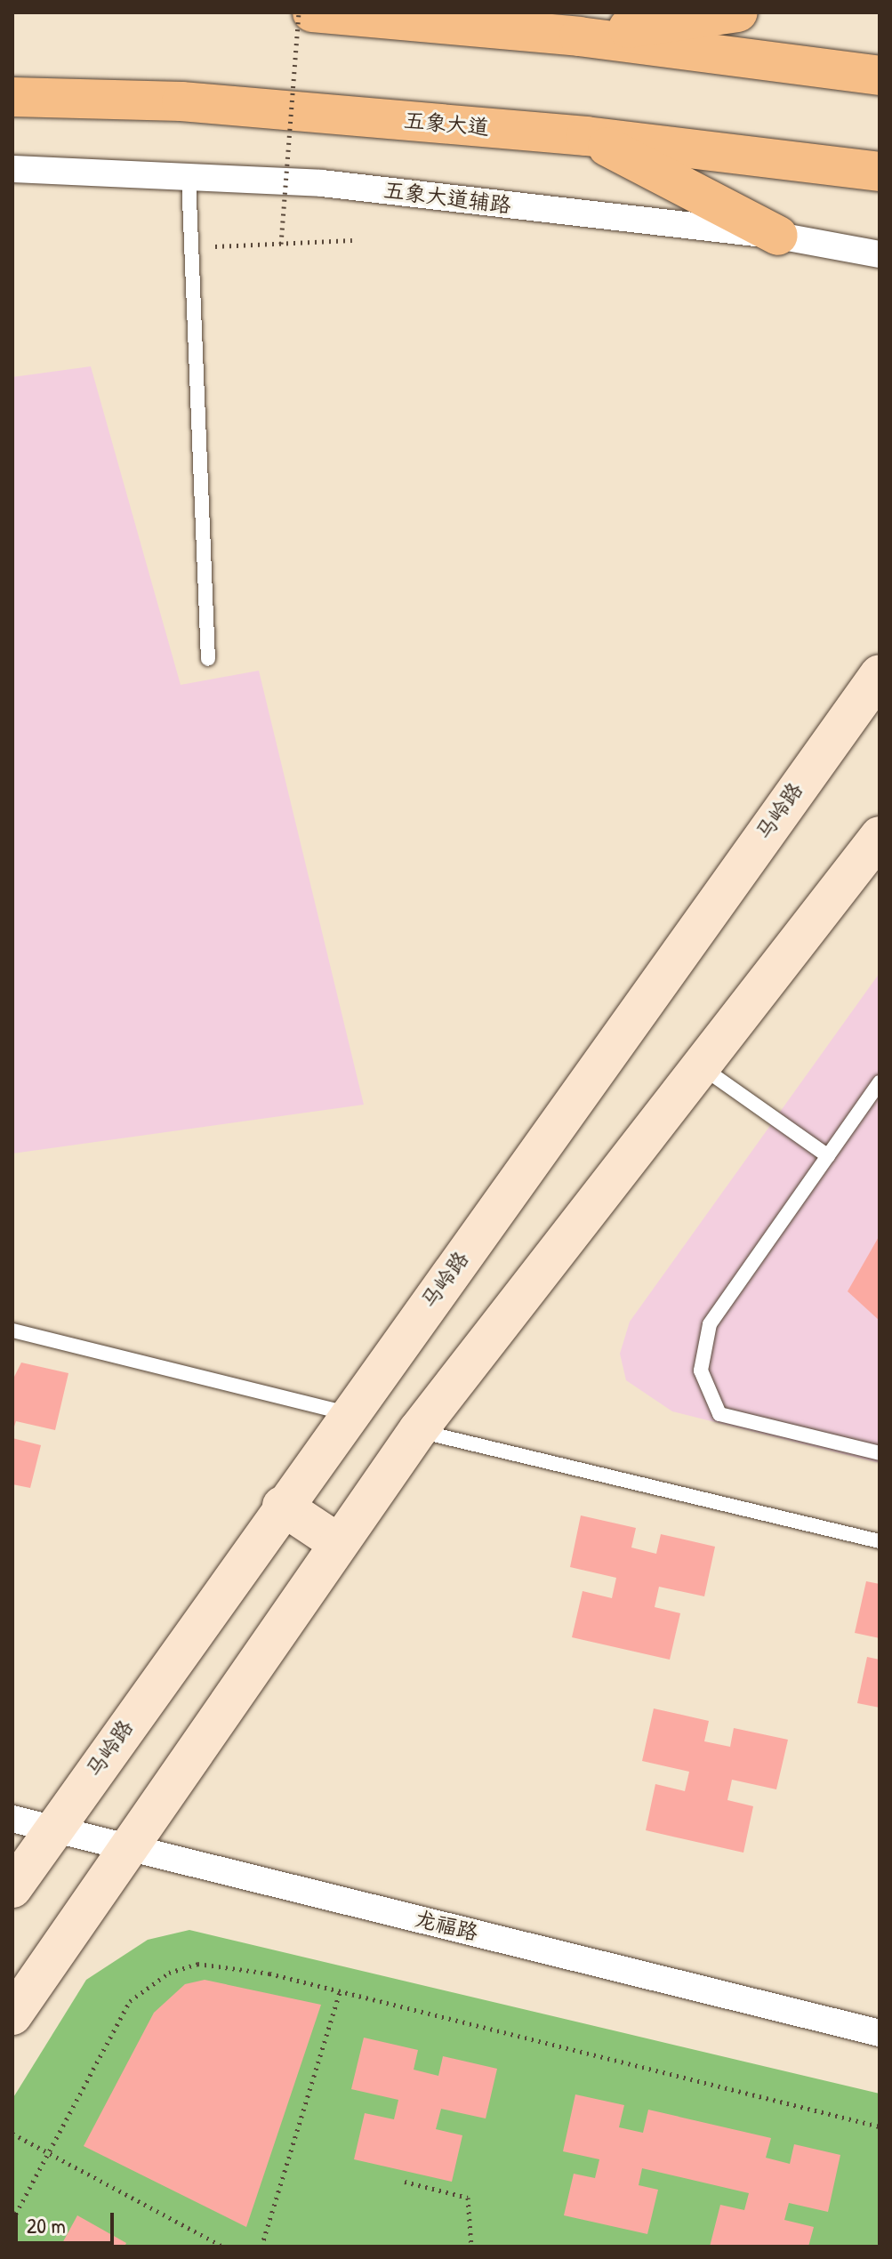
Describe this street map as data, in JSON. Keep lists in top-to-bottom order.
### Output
{
  "streets": {
    "main road": ["五象大道"],
    "street": ["五象大道辅路", "马岭路", "龙福路"]
  },
  "crossings": [
    ["马岭路", "龙福路"]
  ],
  "scale_bar": "20 m"
}
